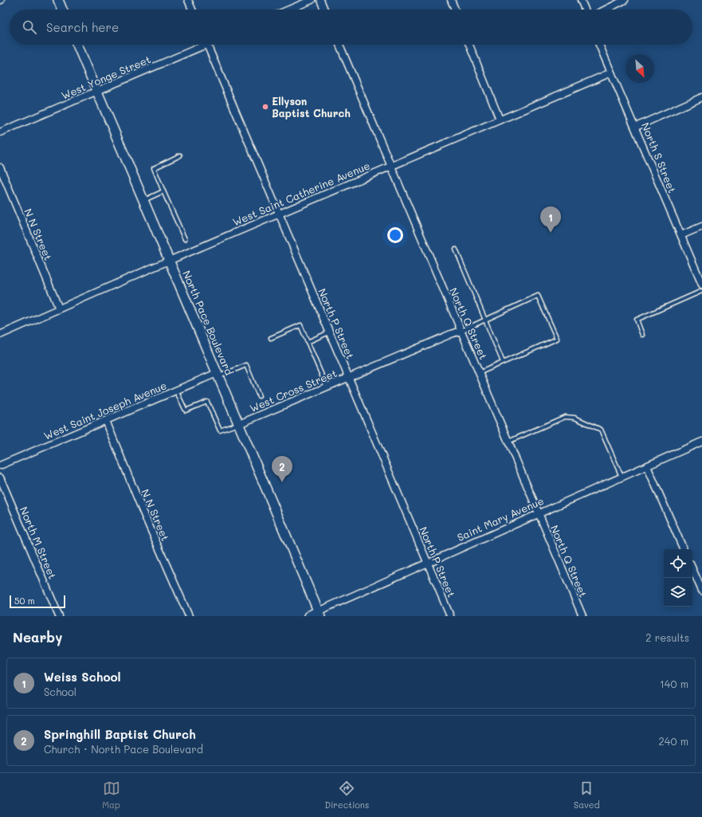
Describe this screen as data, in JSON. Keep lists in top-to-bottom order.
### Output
{
  "streets": {
    "main road": ["North Pace Boulevard", "Saint Mary Avenue"],
    "street": [
      "West Yonge Street",
      "North S Street",
      "West Saint Catherine Avenue",
      "N N Street",
      "North P Street",
      "North Q Street",
      "West Cross Street",
      "West Saint Joseph Avenue",
      "North M Street"
    ]
  },
  "crossings": [
    ["West Yonge Street", "North Pace Boulevard"],
    ["North S Street", "West Saint Catherine Avenue"],
    ["West Saint Catherine Avenue", "N N Street"],
    ["West Saint Catherine Avenue", "North Pace Boulevard"],
    ["West Saint Catherine Avenue", "North P Street"],
    ["West Saint Catherine Avenue", "North Q Street"],
    ["N N Street", "West Saint Joseph Avenue"],
    ["North Pace Boulevard", "West Cross Street"],
    ["North Pace Boulevard", "West Saint Joseph Avenue"],
    ["North Pace Boulevard", "Saint Mary Avenue"],
    ["North P Street", "West Cross Street"],
    ["North P Street", "Saint Mary Avenue"],
    ["North Q Street", "West Cross Street"],
    ["North Q Street", "Saint Mary Avenue"]
  ],
  "places": ["Ellyson Baptist Church"],
  "scale_bar": "50 m",
  "north": "bottom right",
  "page": {
    "search": "Search here",
    "pins": ["1", "2"],
    "scale": "50 m",
    "heading": ["Nearby", "2 results"],
    "list": [
      {
        "mark": "1",
        "name": "Weiss School",
        "note": "School",
        "value": "140 m"
      },
      {
        "mark": "2",
        "name": "Springhill Baptist Church",
        "note": "Church · North Pace Boulevard",
        "value": "240 m"
      }
    ],
    "nav": ["Map", "Directions", "Saved"]
  }
}
